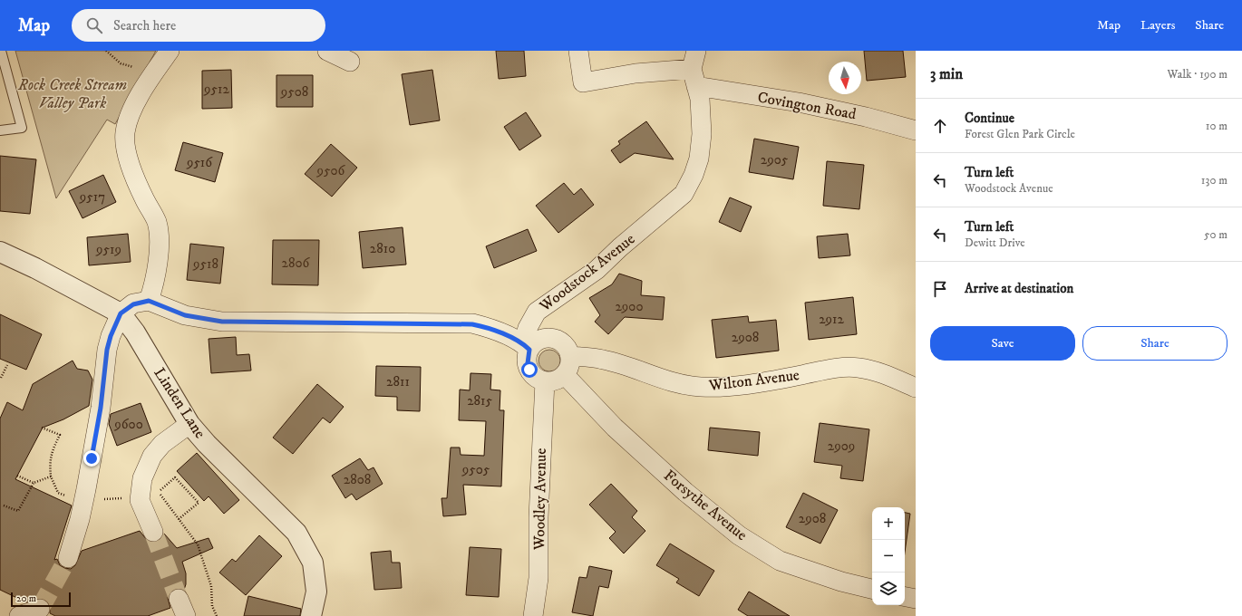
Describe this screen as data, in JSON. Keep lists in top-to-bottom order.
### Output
{
  "streets": {
    "street": [
      "Covington Road",
      "Woodstock Avenue",
      "Wilton Avenue",
      "Linden Lane",
      "Woodley Avenue",
      "Forsythe Avenue"
    ]
  },
  "crossings": [
    ["Covington Road", "Woodstock Avenue"],
    ["Woodstock Avenue", "Wilton Avenue"],
    ["Woodstock Avenue", "Woodley Avenue"],
    ["Woodstock Avenue", "Forsythe Avenue"],
    ["Wilton Avenue", "Woodley Avenue"],
    ["Wilton Avenue", "Forsythe Avenue"],
    ["Woodley Avenue", "Forsythe Avenue"]
  ],
  "parks": ["Rock Creek Stream Valley Park"],
  "house_numbers": [
    "9512",
    "9508",
    "2905",
    "9516",
    "9506",
    "9517",
    "2810",
    "9519",
    "2806",
    "9518",
    "2900",
    "2912",
    "2908",
    "2811",
    "2815",
    "9600",
    "2909",
    "9505",
    "2808",
    "2908"
  ],
  "scale_bar": "20 m",
  "north": "bottom",
  "page": {
    "header": "Map",
    "search": "Search here",
    "nav": ["Map", "Layers", "Share"],
    "heading": ["3 min", "Walk · 190 m"],
    "list": [
      ["Continue", "Forest Glen Park Circle", "10 m"],
      ["Turn left", "Woodstock Avenue", "130 m"],
      ["Turn left", "Dewitt Drive", "50 m"],
      "Arrive at destination"
    ],
    "buttons": ["Save", "Share"],
    "map_buttons": ["+", "−"],
    "scale": "20 m"
  }
}
